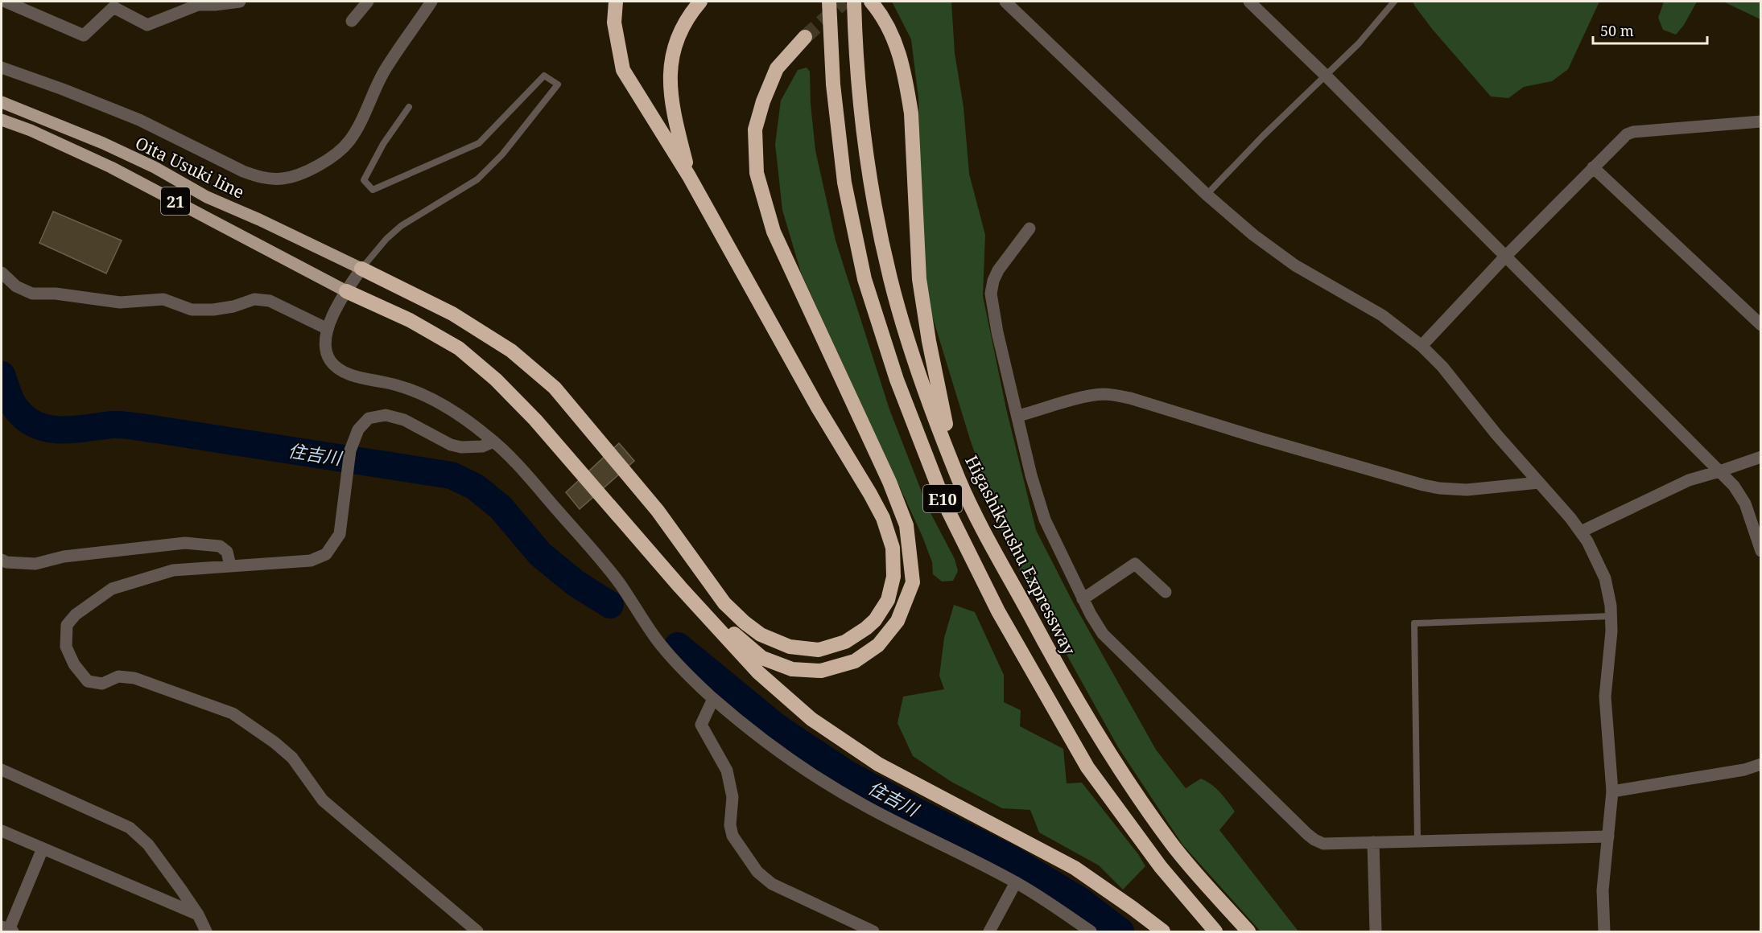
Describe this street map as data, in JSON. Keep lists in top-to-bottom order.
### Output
{
  "streets": {
    "highway": ["E10", "Higashikyushu Expressway"],
    "main road": ["Oita Usuki line", "21"]
  },
  "water": ["住吉川"],
  "scale_bar": "50 m"
}
